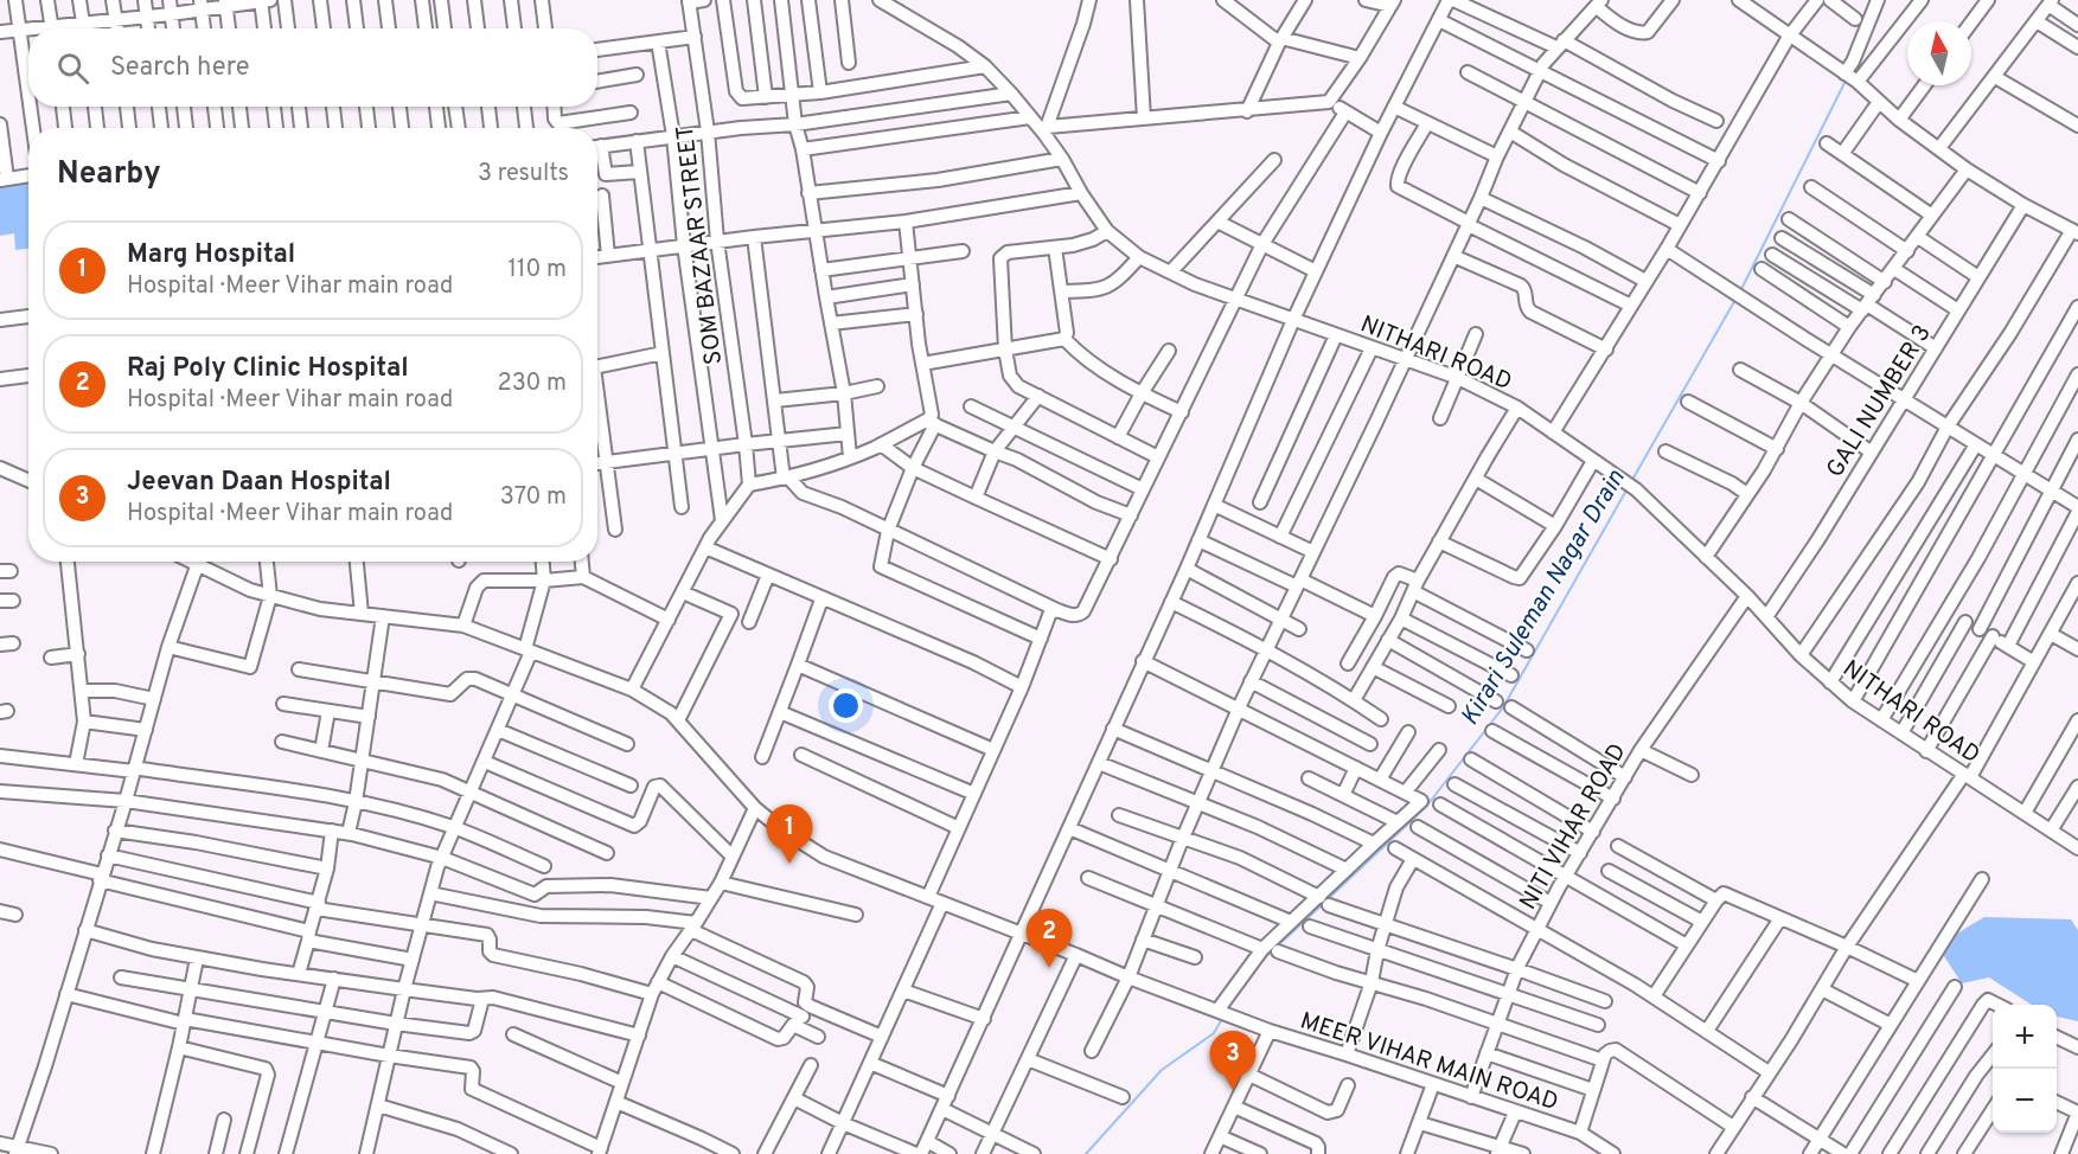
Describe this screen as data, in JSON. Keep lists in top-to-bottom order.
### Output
{
  "streets": {
    "street": [
      "SOM BAZAAR STREET",
      "NITHARI ROAD",
      "GALI NUMBER 3",
      "NITI VIHAR ROAD",
      "MEER VIHAR MAIN ROAD"
    ]
  },
  "crossings": [
    ["NITHARI ROAD", "GALI NUMBER 3"],
    ["NITHARI ROAD", "NITI VIHAR ROAD"],
    ["NITI VIHAR ROAD", "MEER VIHAR MAIN ROAD"]
  ],
  "water": ["Kirari Suleman Nagar Drain"],
  "north": "top",
  "page": {
    "search": "Search here",
    "heading": ["Nearby", "3 results"],
    "list": [
      {
        "mark": "1",
        "name": "Marg Hospital",
        "note": "Hospital · Meer Vihar main road",
        "value": "110 m"
      },
      {
        "mark": "2",
        "name": "Raj Poly Clinic Hospital",
        "note": "Hospital · Meer Vihar main road",
        "value": "230 m"
      },
      {
        "mark": "3",
        "name": "Jeevan Daan Hospital",
        "note": "Hospital · Meer Vihar main road",
        "value": "370 m"
      }
    ],
    "pins": ["1", "2", "3"],
    "map_buttons": ["+", "−"]
  }
}
